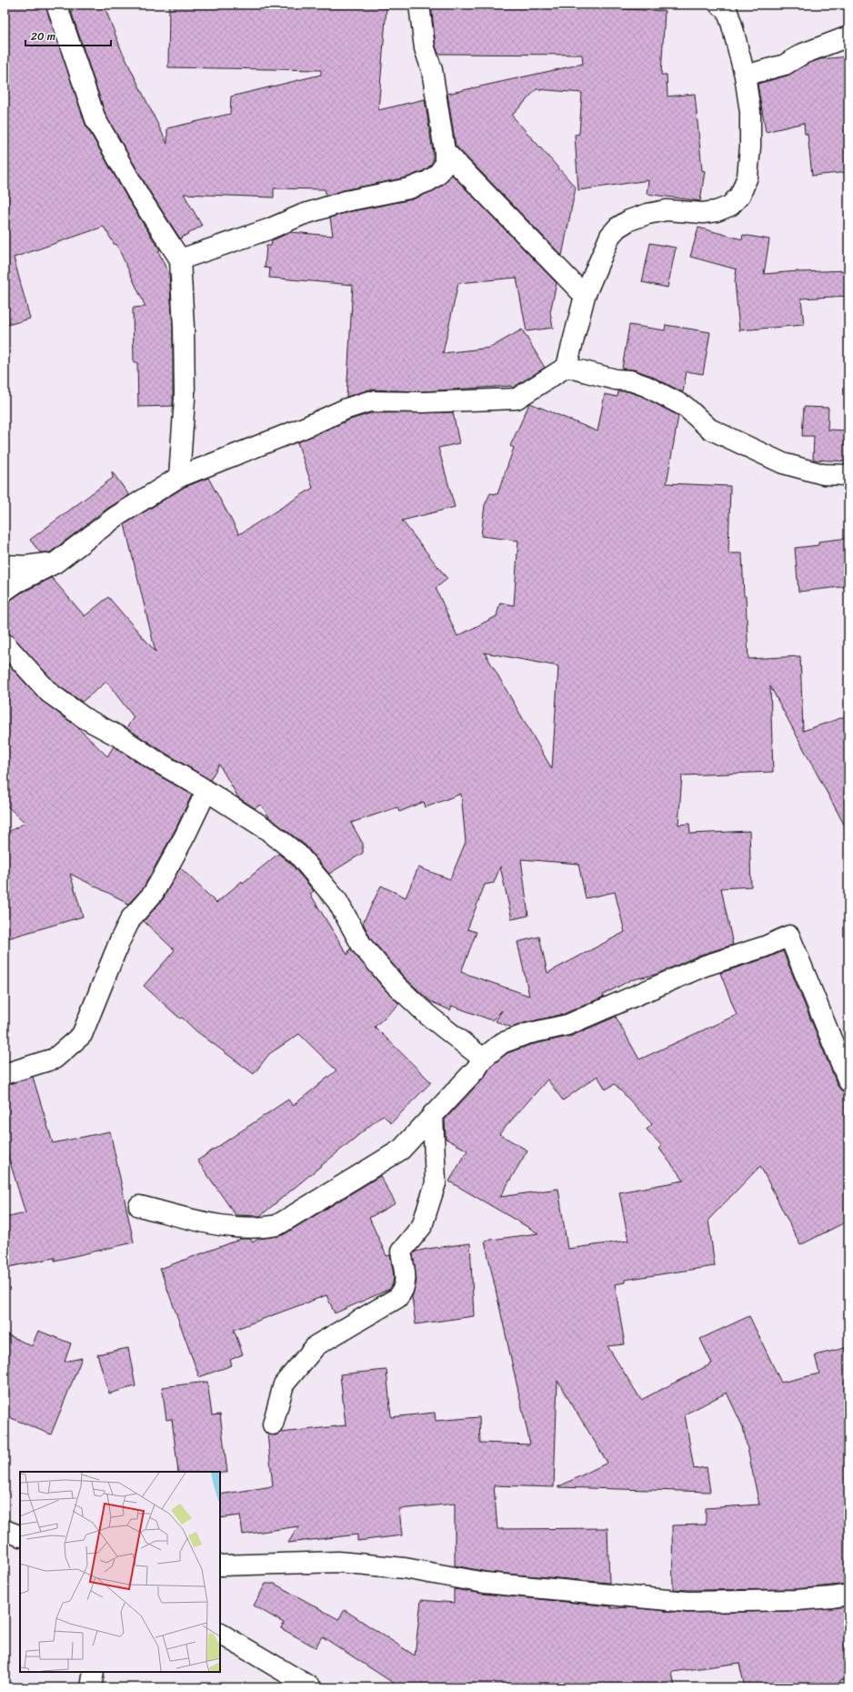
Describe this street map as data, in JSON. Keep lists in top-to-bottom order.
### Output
{
  "scale_bar": "20 m"
}
